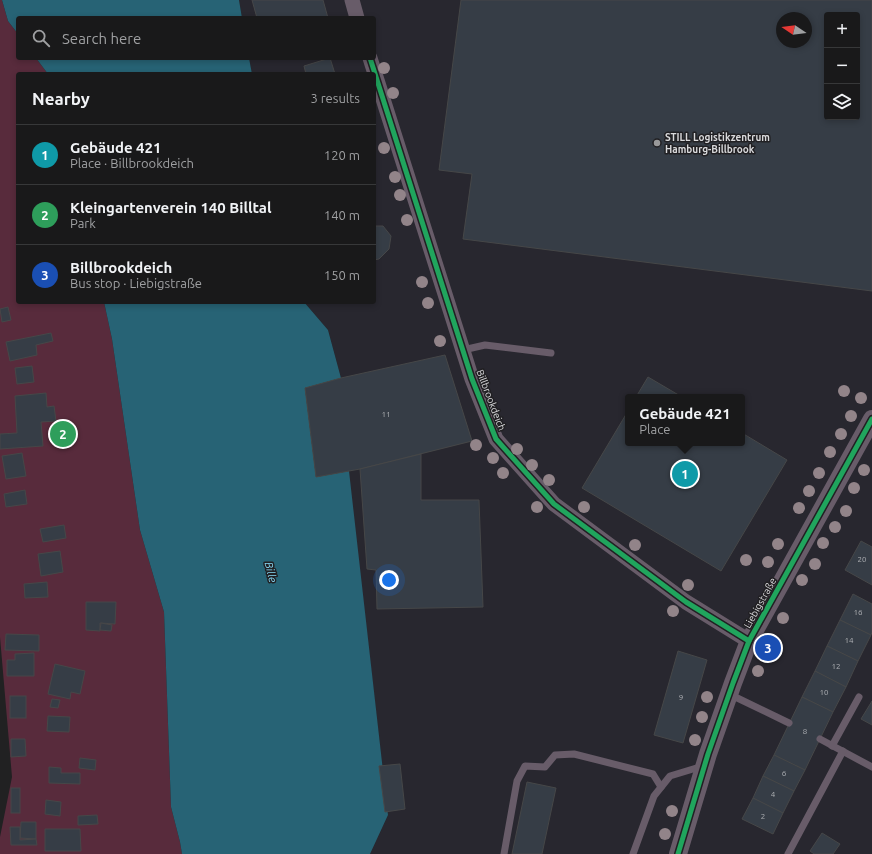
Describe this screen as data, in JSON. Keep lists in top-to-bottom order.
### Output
{
  "streets": {
    "street": ["Billbrookdeich", "Liebigstraße"]
  },
  "crossings": [
    ["Billbrookdeich", "Liebigstraße"]
  ],
  "water": ["Bille"],
  "places": ["STILL Logistikzentrum Hamburg-Billbrook"],
  "house_numbers": [
    "11",
    "20",
    "16",
    "14",
    "12",
    "10",
    "9",
    "8",
    "6",
    "4",
    "2"
  ],
  "north": "left",
  "page": {
    "map_buttons": ["+", "−"],
    "search": "Search here",
    "heading": ["Nearby", "3 results"],
    "list": [
      {
        "mark": "1",
        "name": "Gebäude 421",
        "note": "Place · Billbrookdeich",
        "value": "120 m"
      },
      {
        "mark": "2",
        "name": "Kleingartenverein 140 Billtal",
        "note": "Park",
        "value": "140 m"
      },
      {
        "mark": "3",
        "name": "Billbrookdeich",
        "note": "Bus stop · Liebigstraße",
        "value": "150 m"
      }
    ],
    "popup": ["Gebäude 421", "Place"],
    "pins": ["2", "1", "3"]
  }
}
